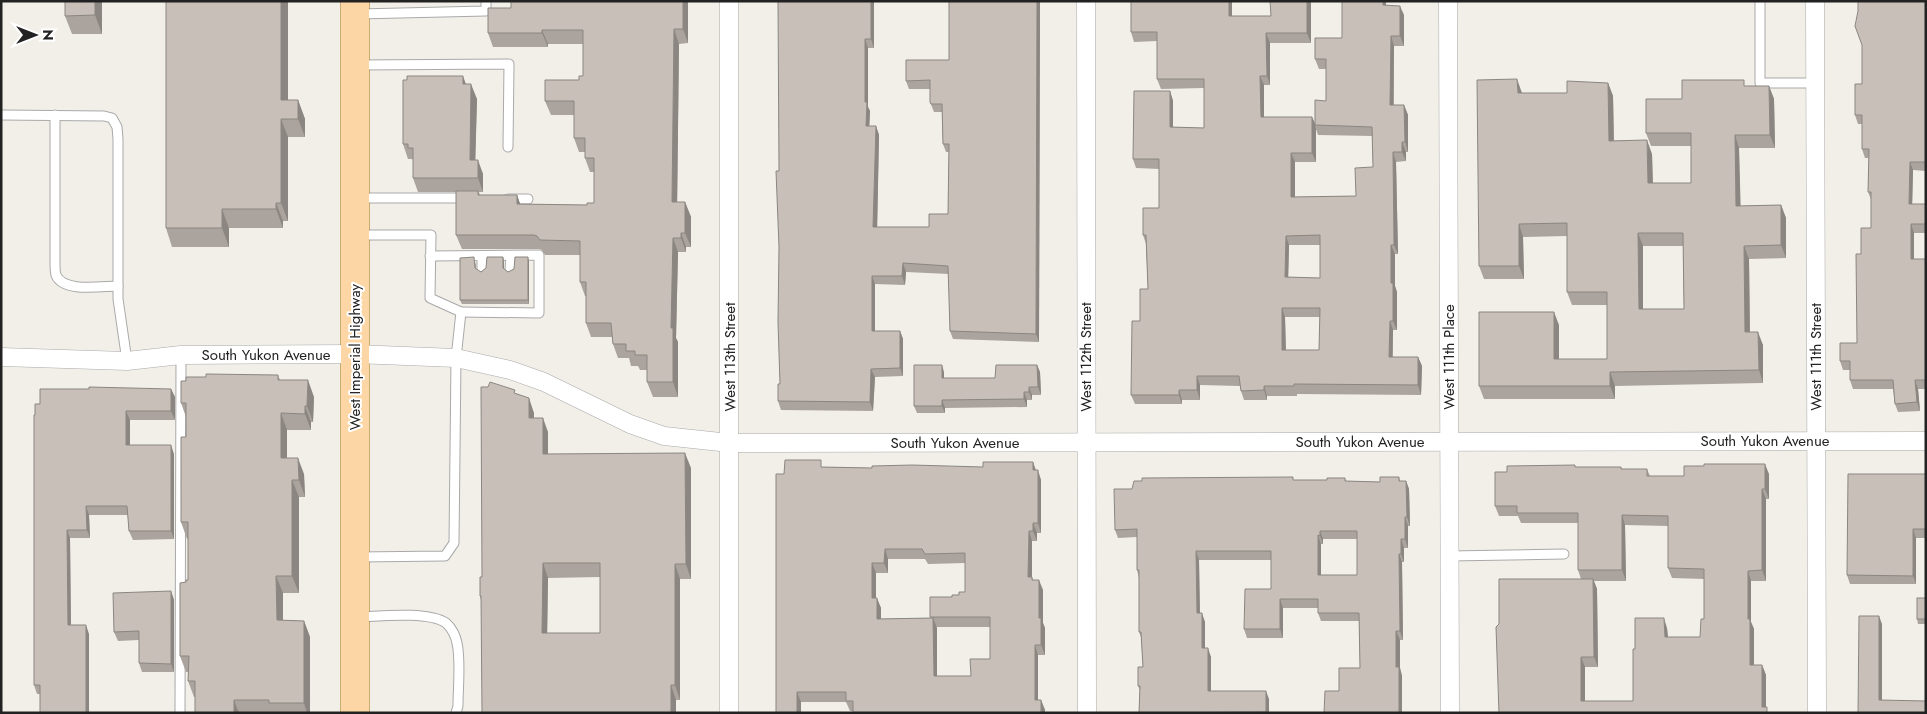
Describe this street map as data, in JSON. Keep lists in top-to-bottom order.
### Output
{
  "streets": {
    "main road": ["West Imperial Highway"],
    "street": [
      "South Yukon Avenue",
      "West 113th Street",
      "West 112th Street",
      "West 111th Place",
      "West 111th Street"
    ]
  },
  "crossings": [
    ["South Yukon Avenue", "West Imperial Highway"],
    ["South Yukon Avenue", "West 113th Street"],
    ["South Yukon Avenue", "West 112th Street"],
    ["South Yukon Avenue", "West 111th Place"],
    ["South Yukon Avenue", "West 111th Street"]
  ],
  "north": "right"
}
